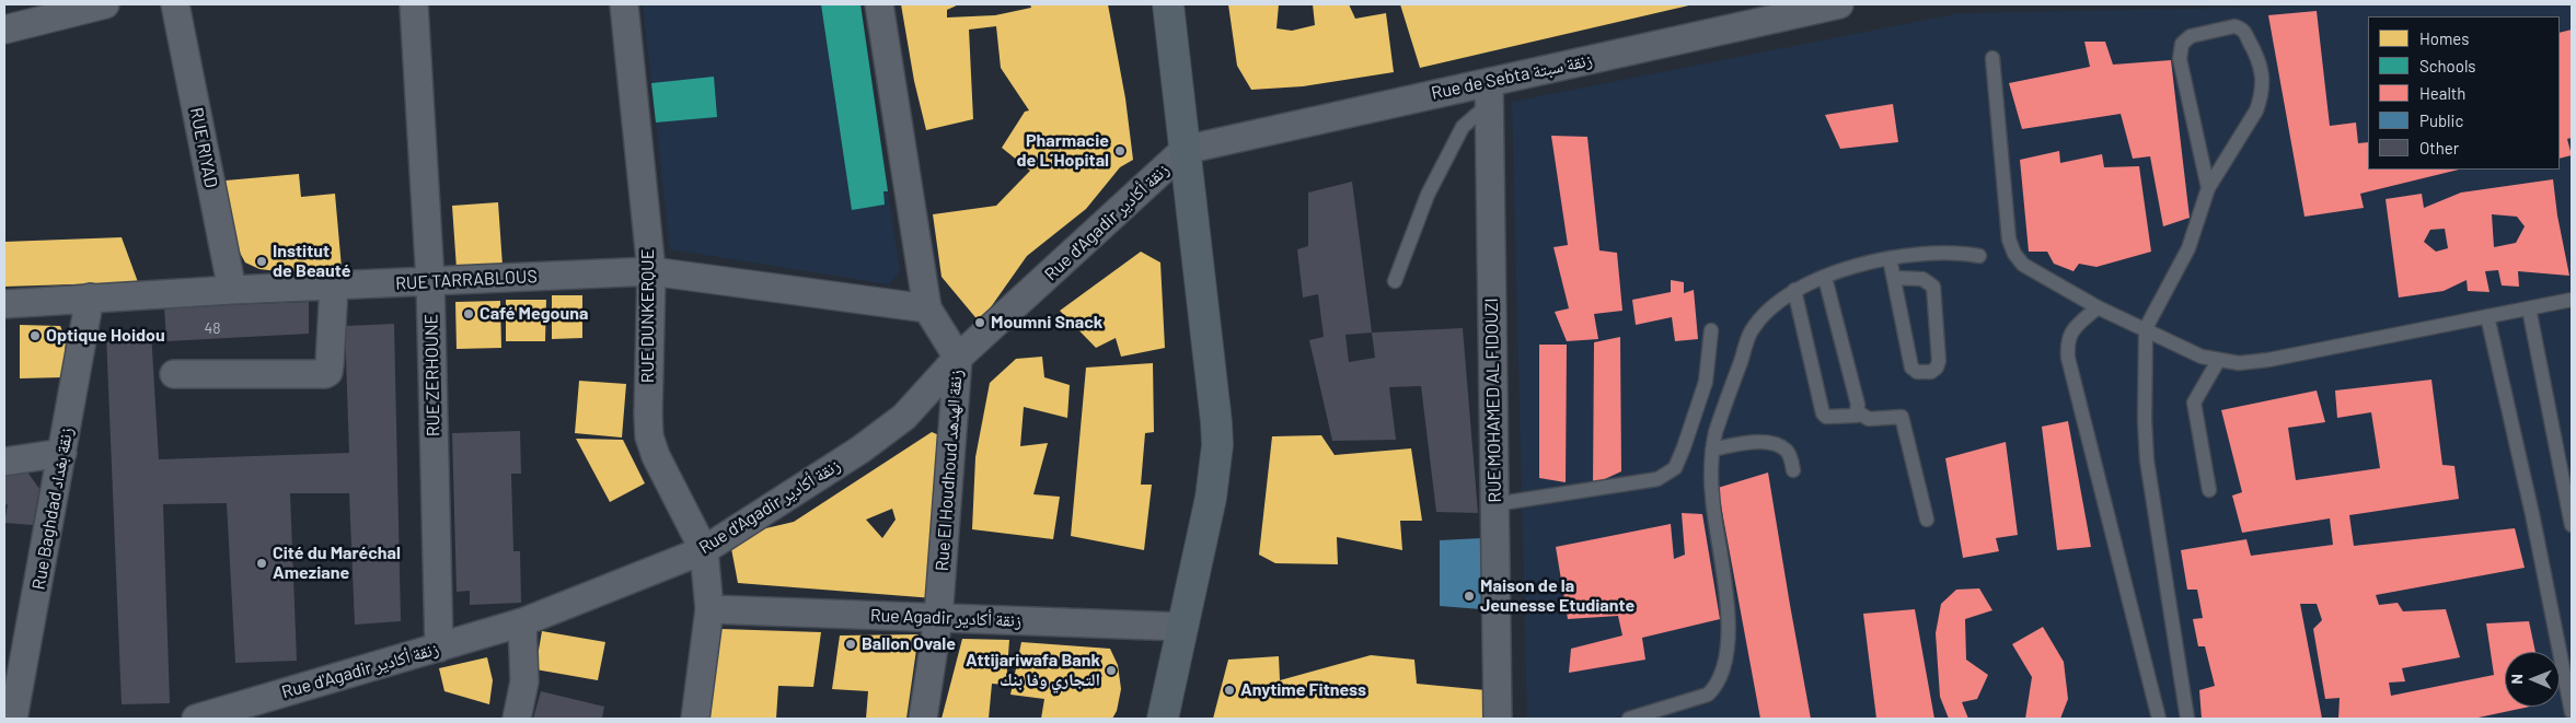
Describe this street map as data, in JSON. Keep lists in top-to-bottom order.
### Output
{
  "streets": {
    "street": [
      "Rue de Sebta زنقة سبتة",
      "RUE RIYAD",
      "Rue d'Agadir زنقة أكادير",
      "RUE TARRABLOUS",
      "RUE DUNKERQUE",
      "RUE ZERHOUNE",
      "RUE MOHAMED AL FIDOUZI",
      "Rue El Houdhoud زنقة الهدهد",
      "Rue Baghdad زنقة بغداد",
      "Rue Agadir زنقة أكادير"
    ]
  },
  "crossings": [
    ["Rue de Sebta زنقة سبتة", "Rue d'Agadir زنقة أكادير"],
    ["Rue de Sebta زنقة سبتة", "RUE MOHAMED AL FIDOUZI"],
    ["RUE RIYAD", "RUE TARRABLOUS"],
    ["Rue d'Agadir زنقة أكادير", "RUE DUNKERQUE"],
    ["Rue d'Agadir زنقة أكادير", "RUE ZERHOUNE"],
    ["Rue d'Agadir زنقة أكادير", "Rue El Houdhoud زنقة الهدهد"],
    ["RUE TARRABLOUS", "RUE DUNKERQUE"],
    ["RUE TARRABLOUS", "RUE ZERHOUNE"],
    ["RUE TARRABLOUS", "Rue El Houdhoud زنقة الهدهد"],
    ["RUE TARRABLOUS", "Rue Baghdad زنقة بغداد"],
    ["Rue El Houdhoud زنقة الهدهد", "Rue Agadir زنقة أكادير"]
  ],
  "places": [
    "Pharmacie de L´Hopital",
    "Institut de Beauté",
    "Café Megouna",
    "Moumni Snack",
    "Optique Hoidou",
    "Cité du Maréchal Ameziane",
    "Maison de la Jeunesse Etudiante",
    "Ballon Ovale",
    "Attijariwafa Bank التجاري وفا بنك",
    "Anytime Fitness"
  ],
  "house_numbers": ["48"],
  "legend": [
    "Homes",
    "Schools",
    "Health",
    "Public",
    "Other"
  ],
  "north": "left"
}
